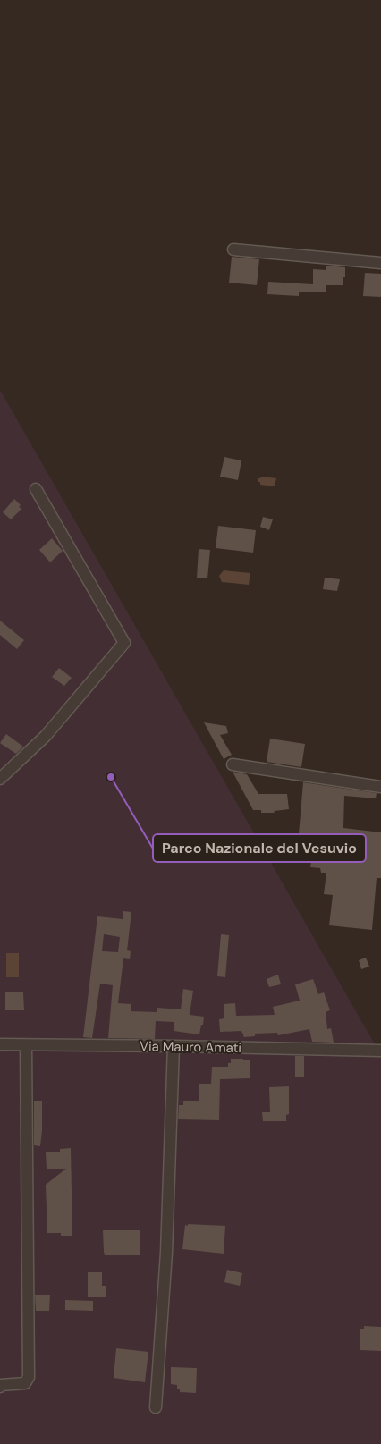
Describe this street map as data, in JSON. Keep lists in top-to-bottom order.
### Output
{
  "streets": {
    "street": ["Via Mauro Amati"]
  },
  "places": ["Parco Nazionale del Vesuvio"]
}
